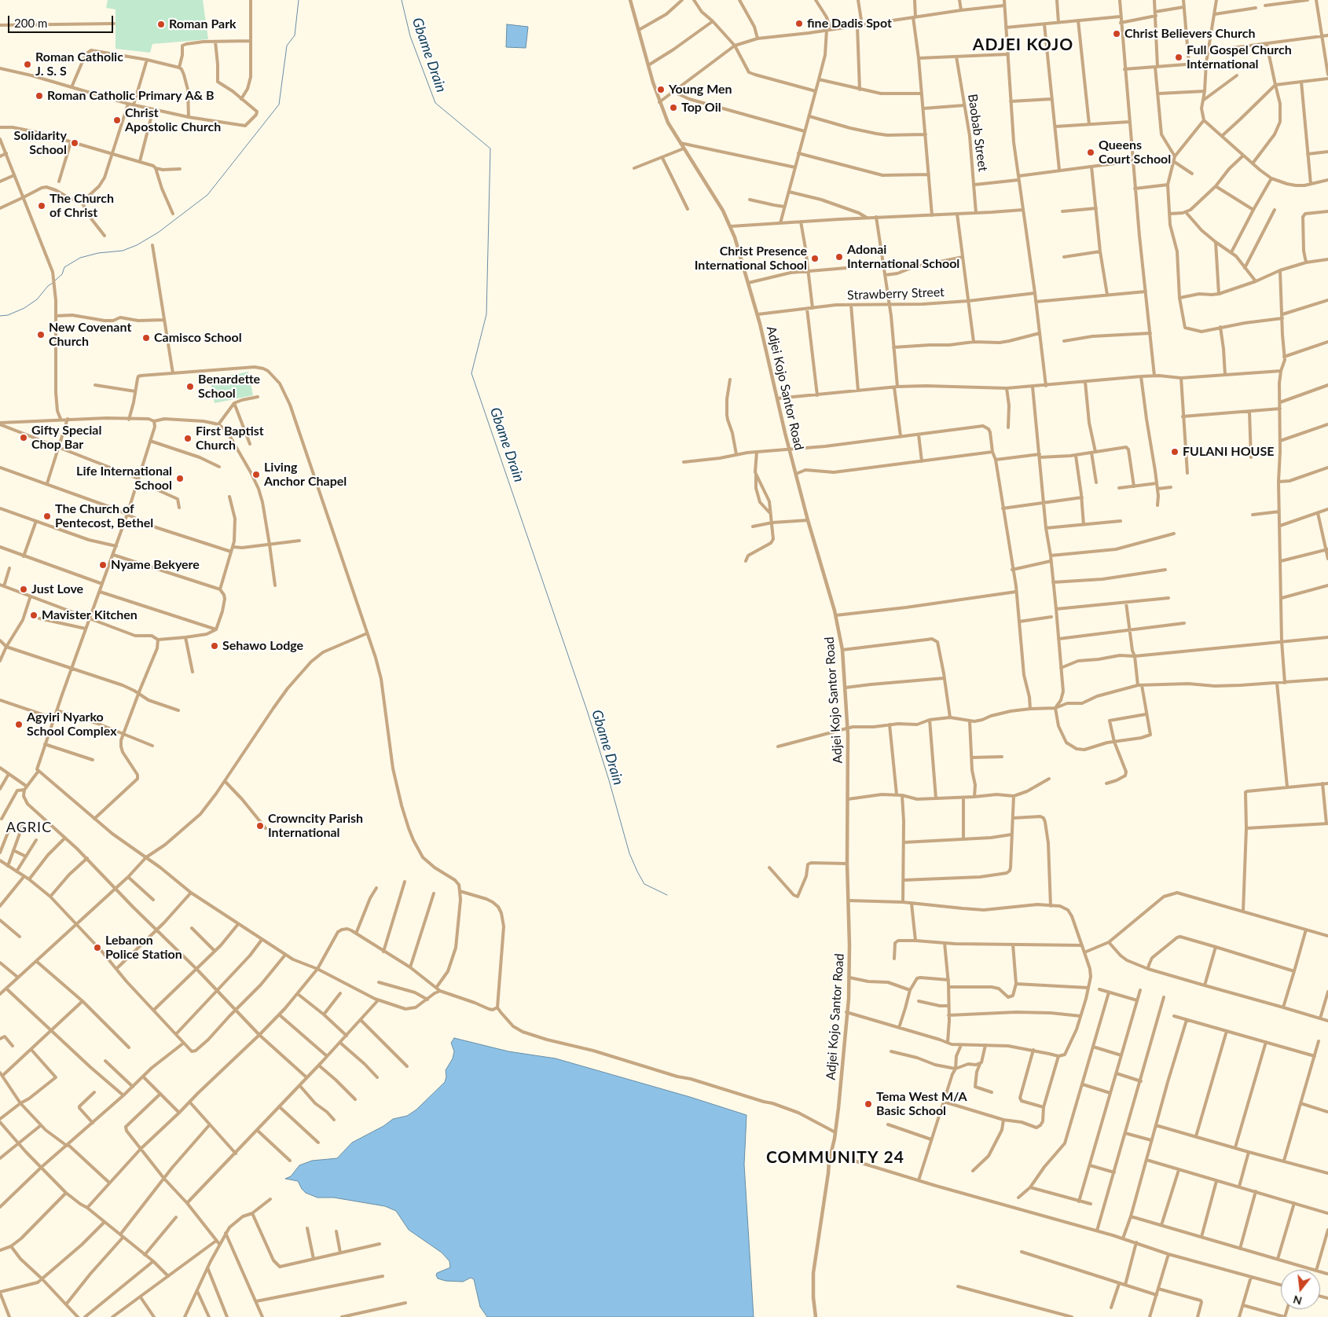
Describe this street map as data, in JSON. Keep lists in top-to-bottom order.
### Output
{
  "streets": {
    "street": ["Baobab Street", "Strawberry Street", "Adjei Kojo Santor Road"]
  },
  "crossings": [
    ["Strawberry Street", "Adjei Kojo Santor Road"]
  ],
  "districts": ["ADJEI KOJO", "AGRIC", "COMMUNITY 24"],
  "water": ["Gbame Drain"],
  "places": [
    "fine Dadis Spot",
    "Roman Park",
    "Christ Believers Church",
    "Full Gospel Church International",
    "Roman Catholic J. S. S",
    "Young Men",
    "Roman Catholic Primary A& B",
    "Top Oil",
    "Christ Apostolic Church",
    "Solidarity School",
    "Queens Court School",
    "The Church of Christ",
    "Adonai International School",
    "Christ Presence International School",
    "New Covenant Church",
    "Camisco School",
    "Benardette School",
    "Gifty Special Chop Bar",
    "First Baptist Church",
    "FULANI HOUSE",
    "Living Anchor Chapel",
    "Life International School",
    "The Church of Pentecost, Bethel",
    "Nyame Bekyere",
    "Just Love",
    "Mavister Kitchen",
    "Sehawo Lodge",
    "Agyiri Nyarko School Complex",
    "Crowncity Parish International",
    "Lebanon Police Station",
    "Tema West M/A Basic School"
  ],
  "scale_bar": "200 m",
  "north": "bottom"
}
